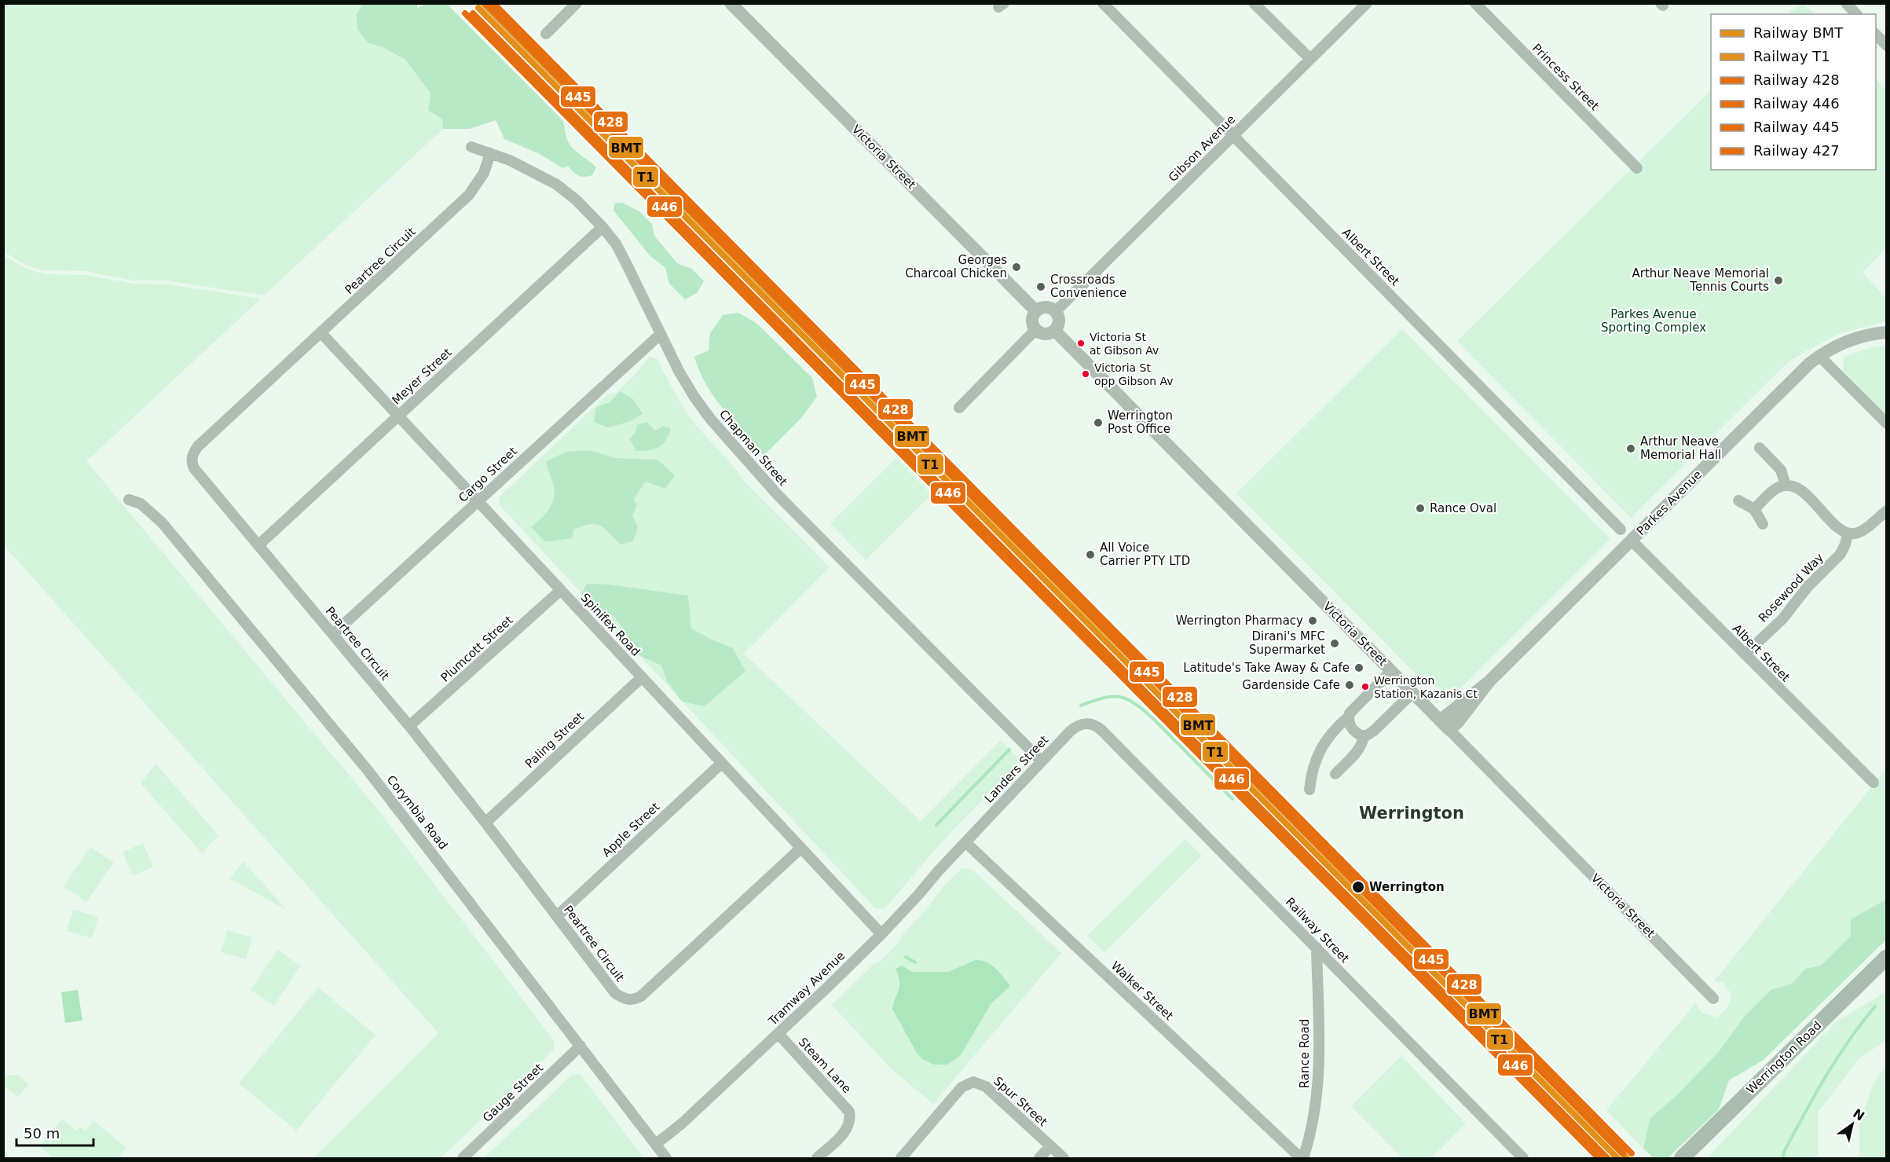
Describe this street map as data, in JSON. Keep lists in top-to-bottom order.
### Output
{
  "streets": {
    "main road": ["Werrington Road"],
    "street": [
      "Princess Street",
      "Gibson Avenue",
      "Victoria Street",
      "Albert Street",
      "Peartree Circuit",
      "Meyer Street",
      "Chapman Street",
      "Cargo Street",
      "Parkes Avenue",
      "Rosewood Way",
      "Spinifex Road",
      "Plumcott Street",
      "Paling Street",
      "Landers Street",
      "Corymbia Road",
      "Apple Street",
      "Railway Street",
      "Tramway Avenue",
      "Walker Street",
      "Rance Road",
      "Steam Lane",
      "Gauge Street",
      "Spur Street"
    ]
  },
  "crossings": [
    ["Gibson Avenue", "Victoria Street"],
    ["Gibson Avenue", "Albert Street"],
    ["Victoria Street", "Parkes Avenue"],
    ["Albert Street", "Parkes Avenue"],
    ["Albert Street", "Rosewood Way"],
    ["Peartree Circuit", "Meyer Street"],
    ["Peartree Circuit", "Chapman Street"],
    ["Peartree Circuit", "Cargo Street"],
    ["Peartree Circuit", "Spinifex Road"],
    ["Peartree Circuit", "Plumcott Street"],
    ["Peartree Circuit", "Paling Street"],
    ["Peartree Circuit", "Apple Street"],
    ["Meyer Street", "Chapman Street"],
    ["Meyer Street", "Spinifex Road"],
    ["Chapman Street", "Cargo Street"],
    ["Chapman Street", "Landers Street"],
    ["Cargo Street", "Spinifex Road"],
    ["Spinifex Road", "Plumcott Street"],
    ["Spinifex Road", "Paling Street"],
    ["Spinifex Road", "Apple Street"],
    ["Spinifex Road", "Tramway Avenue"],
    ["Landers Street", "Railway Street"],
    ["Landers Street", "Tramway Avenue"],
    ["Landers Street", "Walker Street"],
    ["Corymbia Road", "Tramway Avenue"],
    ["Corymbia Road", "Gauge Street"],
    ["Railway Street", "Rance Road"],
    ["Tramway Avenue", "Walker Street"],
    ["Tramway Avenue", "Steam Lane"],
    ["Walker Street", "Rance Road"]
  ],
  "districts": ["Werrington"],
  "parks": ["Parkes Avenue Sporting Complex"],
  "places": [
    "Georges Charcoal Chicken",
    "Arthur Neave Memorial Tennis Courts",
    "Crossroads Convenience",
    "Victoria St at Gibson Av",
    "Victoria St opp Gibson Av",
    "Werrington Post Office",
    "Arthur Neave Memorial Hall",
    "Rance Oval",
    "All Voice Carrier PTY LTD",
    "Werrington Pharmacy",
    "Dirani's MFC Supermarket",
    "Latitude's Take Away & Cafe",
    "Gardenside Cafe",
    "Werrington Station, Kazanis Ct",
    "Werrington"
  ],
  "lines": [
    "rail line BMT",
    "rail line 428",
    "rail line 445",
    "rail line T1",
    "rail line 446",
    "rail line 427"
  ],
  "legend": [
    "Railway BMT",
    "Railway T1",
    "Railway 428",
    "Railway 446",
    "Railway 445",
    "Railway 427"
  ],
  "scale_bar": "50 m",
  "north": "top right"
}
